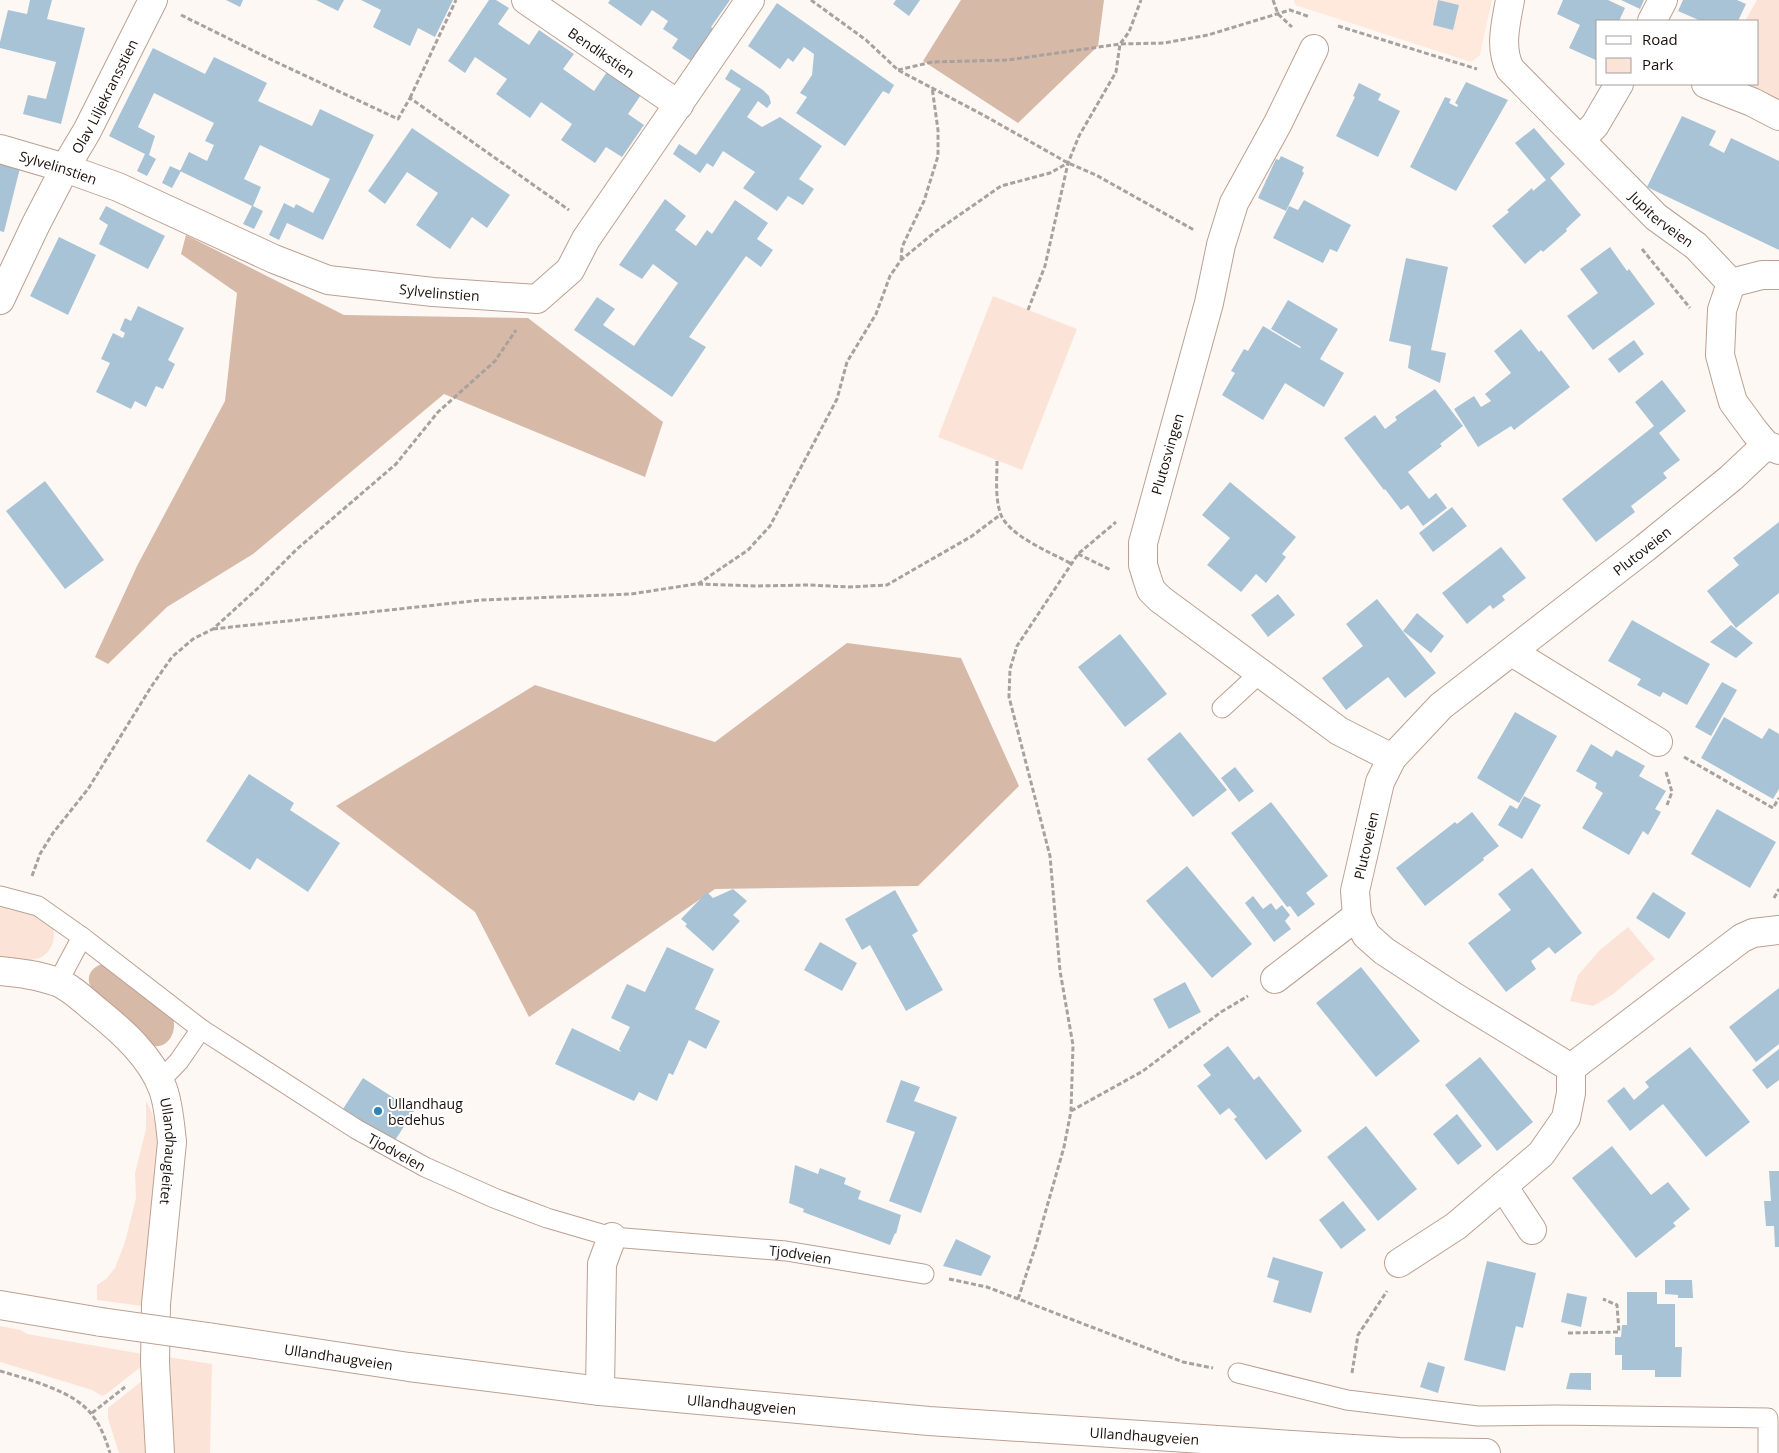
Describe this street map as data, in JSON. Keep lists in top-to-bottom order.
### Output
{
  "streets": {
    "street": [
      "Bendikstien",
      "Olav Liljekransstien",
      "Sylvelinstien",
      "Jupiterveien",
      "Plutosvingen",
      "Plutoveien",
      "Ullandhaugleitet",
      "Ullandhaugveien"
    ],
    "lane": ["Tjodveien"]
  },
  "crossings": [
    ["Olav Liljekransstien", "Sylvelinstien"],
    ["Plutosvingen", "Plutoveien"]
  ],
  "places": ["Ullandhaug bedehus"],
  "legend": ["Road", "Park"]
}
